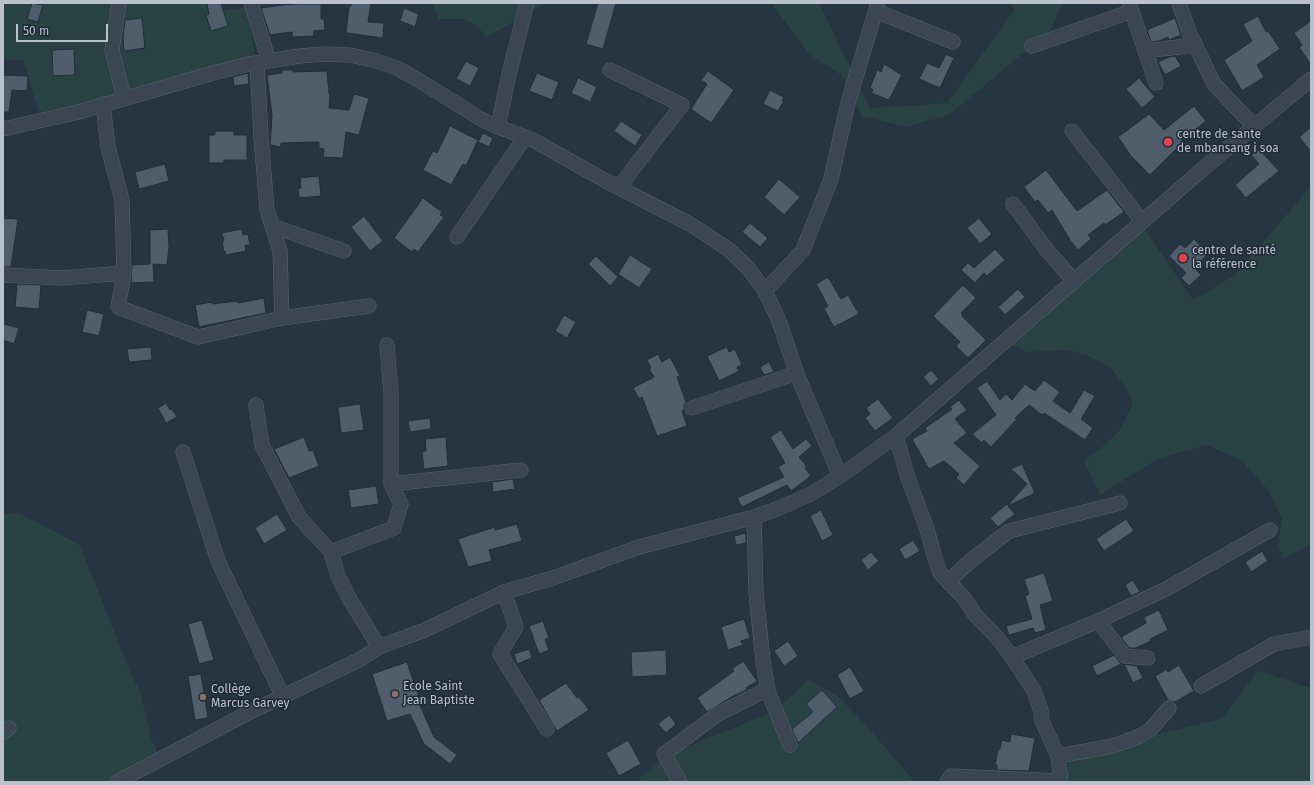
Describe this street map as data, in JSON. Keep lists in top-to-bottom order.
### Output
{
  "places": [
    "centre de sante de mbansang i soa",
    "centre de santé la référence",
    "Ecole Saint Jean Baptiste",
    "Collège Marcus Garvey"
  ],
  "scale_bar": "50 m"
}
